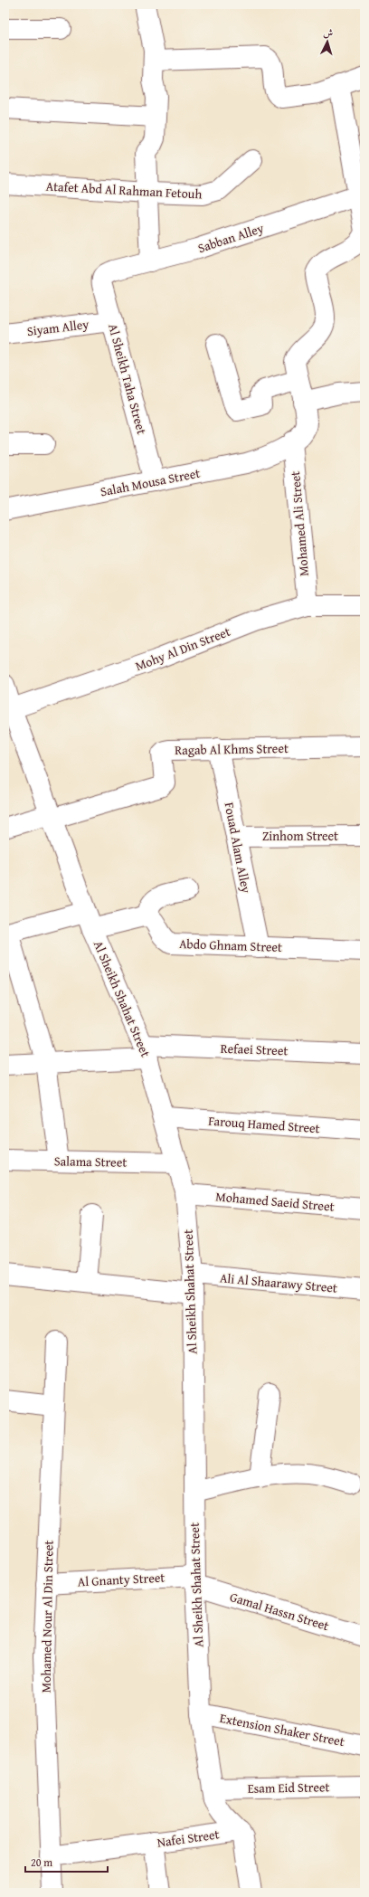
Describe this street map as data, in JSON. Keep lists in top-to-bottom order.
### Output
{
  "streets": {
    "street": [
      "Atafet Abd Al Rahman Fetouh",
      "Sabban Alley",
      "Siyam Alley",
      "Al Sheikh Taha Street",
      "Salah Mousa Street",
      "Mohamed Ali Street",
      "Mohy Al Din Street",
      "Ragab Al Khms Street",
      "Zinhom Street",
      "Fouad Alam Alley",
      "Abdo Ghnam Street",
      "Al Sheikh Shahat Street",
      "Refaei Street",
      "Farouq Hamed Street",
      "Salama Street",
      "Mohamed Saeid Street",
      "Ali Al Shaarawy Street",
      "Al Gnanty Street",
      "Gamal Hassn Street",
      "Mohamed Nour Al Din Street",
      "Extension Shaker Street",
      "Esam Eid Street",
      "Nafei Street"
    ]
  },
  "crossings": [
    ["Sabban Alley", "Al Sheikh Taha Street"],
    ["Siyam Alley", "Al Sheikh Taha Street"],
    ["Al Sheikh Taha Street", "Salah Mousa Street"],
    ["Salah Mousa Street", "Mohamed Ali Street"],
    ["Mohamed Ali Street", "Mohy Al Din Street"],
    ["Mohy Al Din Street", "Al Sheikh Shahat Street"],
    ["Ragab Al Khms Street", "Fouad Alam Alley"],
    ["Ragab Al Khms Street", "Al Sheikh Shahat Street"],
    ["Zinhom Street", "Fouad Alam Alley"],
    ["Fouad Alam Alley", "Abdo Ghnam Street"],
    ["Al Sheikh Shahat Street", "Refaei Street"],
    ["Al Sheikh Shahat Street", "Farouq Hamed Street"],
    ["Al Sheikh Shahat Street", "Salama Street"],
    ["Al Sheikh Shahat Street", "Mohamed Saeid Street"],
    ["Al Sheikh Shahat Street", "Ali Al Shaarawy Street"],
    ["Al Sheikh Shahat Street", "Al Gnanty Street"],
    ["Al Sheikh Shahat Street", "Gamal Hassn Street"],
    ["Al Sheikh Shahat Street", "Extension Shaker Street"],
    ["Al Sheikh Shahat Street", "Esam Eid Street"],
    ["Al Sheikh Shahat Street", "Nafei Street"],
    ["Al Gnanty Street", "Gamal Hassn Street"],
    ["Al Gnanty Street", "Mohamed Nour Al Din Street"],
    ["Mohamed Nour Al Din Street", "Nafei Street"]
  ],
  "scale_bar": "20 m",
  "north": "top"
}
